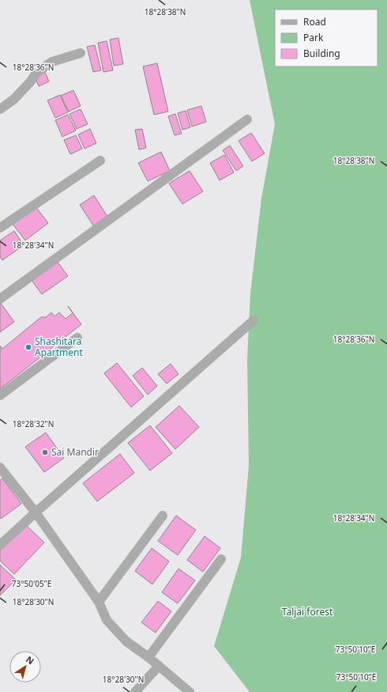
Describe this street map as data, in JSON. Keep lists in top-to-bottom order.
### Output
{
  "parks": ["Taljai forest"],
  "places": ["Shashitara Apartment", "Sai Mandir"],
  "legend": ["Road", "Park", "Building"],
  "north": "top right",
  "coordinates": [
    "18°28'38\"N",
    "18°28'36\"N",
    "18°28'34\"N",
    "18°28'32\"N",
    "73°50'05\"E",
    "18°28'30\"N",
    "73°50'10\"E"
  ]
}
